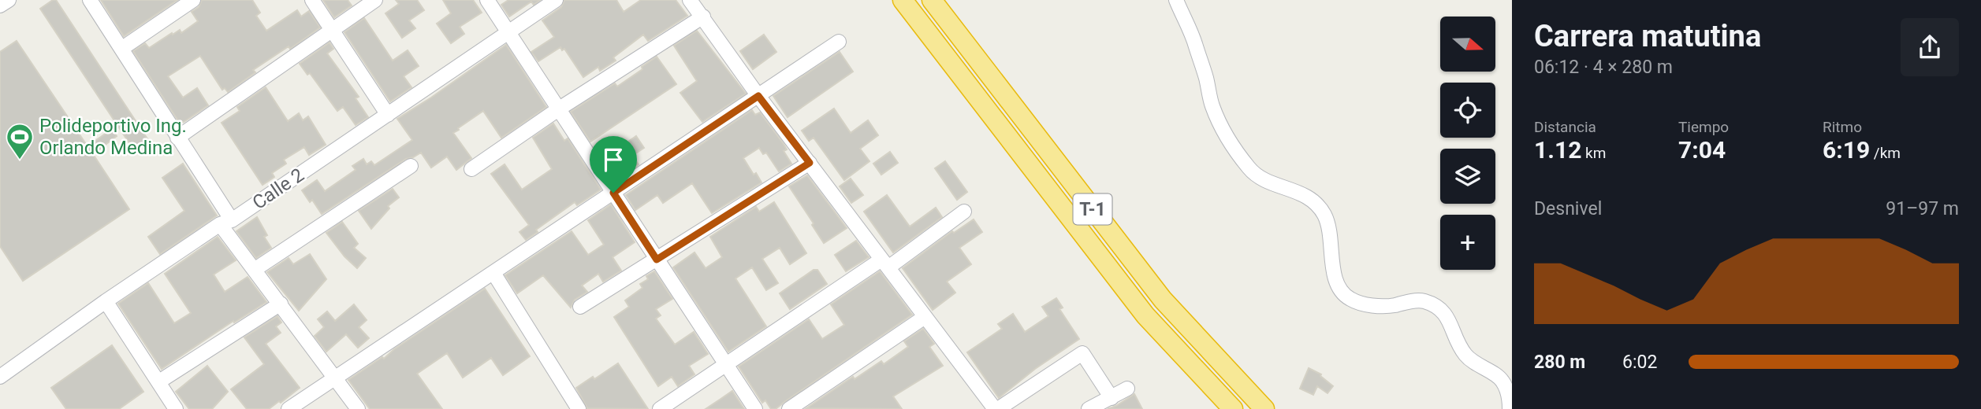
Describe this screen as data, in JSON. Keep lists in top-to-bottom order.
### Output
{
  "streets": {
    "highway": ["T-1"],
    "street": ["Calle 2"]
  },
  "places": {
    "sports": ["Polideportivo Ing. Orlando Medina"]
  },
  "north": "right",
  "page": {
    "heading": ["Carrera matutina", "06:12 · 4 × 280 m"],
    "map_buttons": "+",
    "stats": [
      ["Distancia", "1.12 km"],
      ["Tiempo", "7:04"],
      ["Ritmo", "6:19 /km"]
    ],
    "chart": ["Desnivel", "91–97 m"],
    "list": [
      {
        "name": "280 m",
        "note": "6:02"
      }
    ]
  }
}
